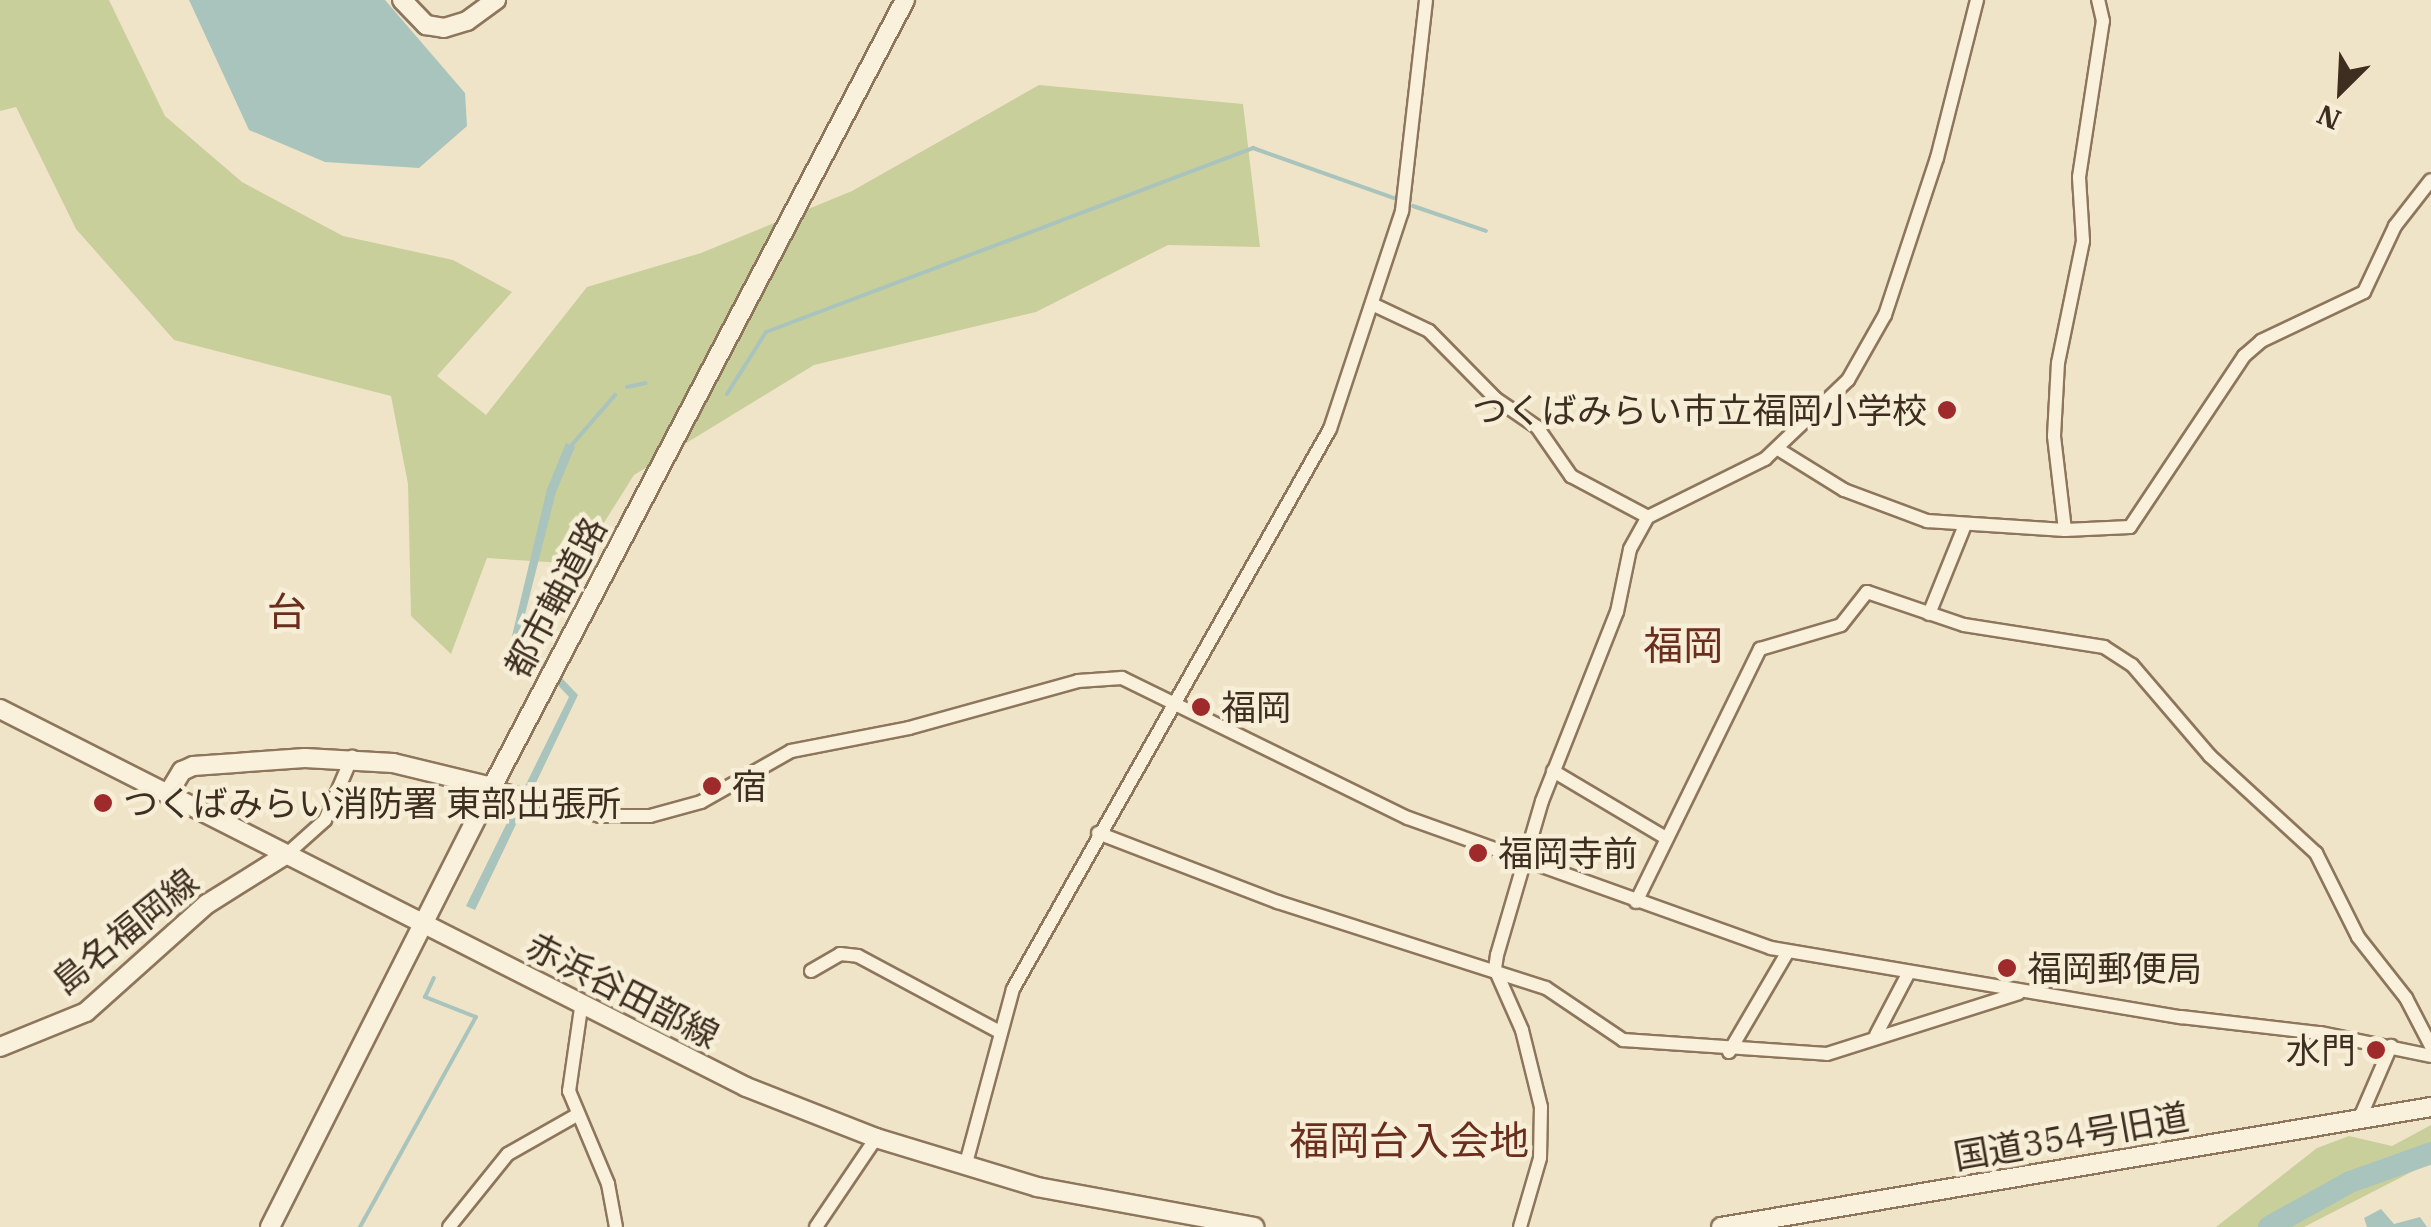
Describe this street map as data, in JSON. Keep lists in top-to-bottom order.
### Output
{
  "streets": {
    "street": [
      "都市軸道路",
      "島名福岡線",
      "赤浜谷田部線",
      "国道354号旧道"
    ]
  },
  "crossings": [
    ["都市軸道路", "赤浜谷田部線"],
    ["島名福岡線", "赤浜谷田部線"]
  ],
  "districts": ["台", "福岡", "福岡台入会地"],
  "places": [
    "つくばみらい市立福岡小学校",
    "福岡",
    "宿",
    "つくばみらい消防署 東部出張所",
    "福岡寺前",
    "福岡郵便局",
    "水門"
  ],
  "north": "bottom left"
}
